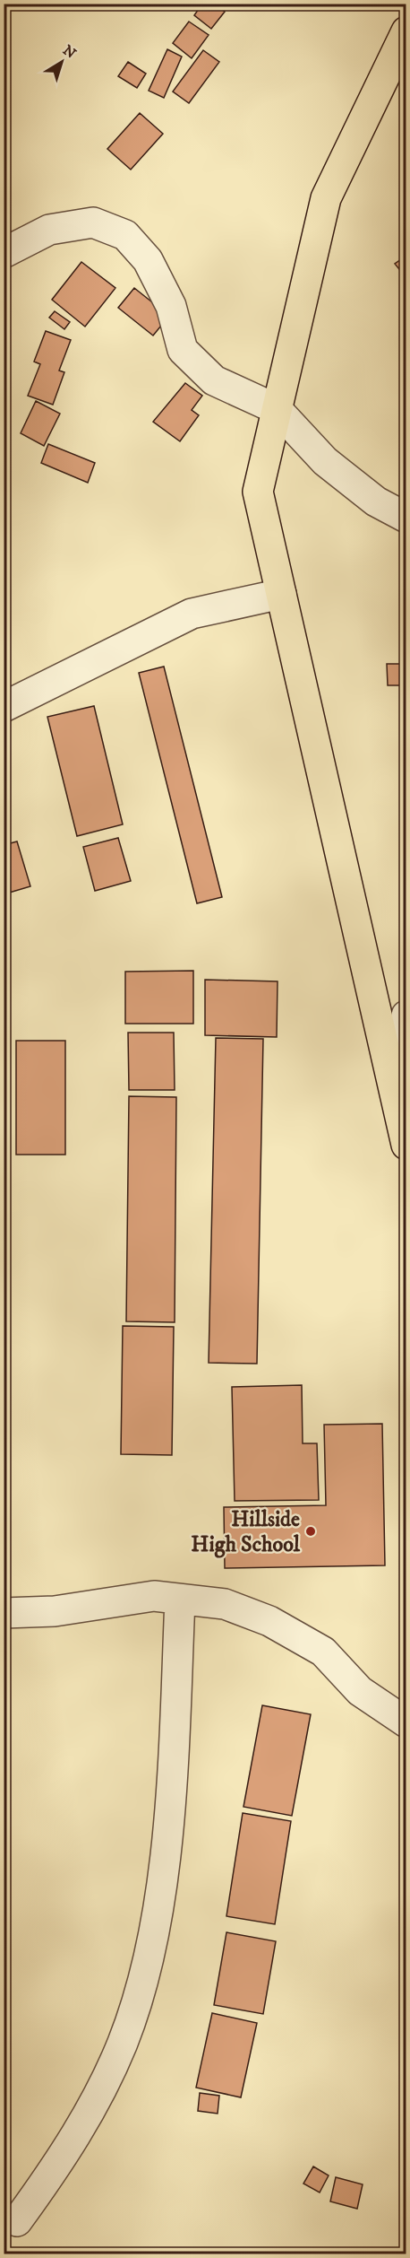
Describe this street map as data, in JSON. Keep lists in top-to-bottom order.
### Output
{
  "places": ["Hillside High School"],
  "north": "top right"
}
